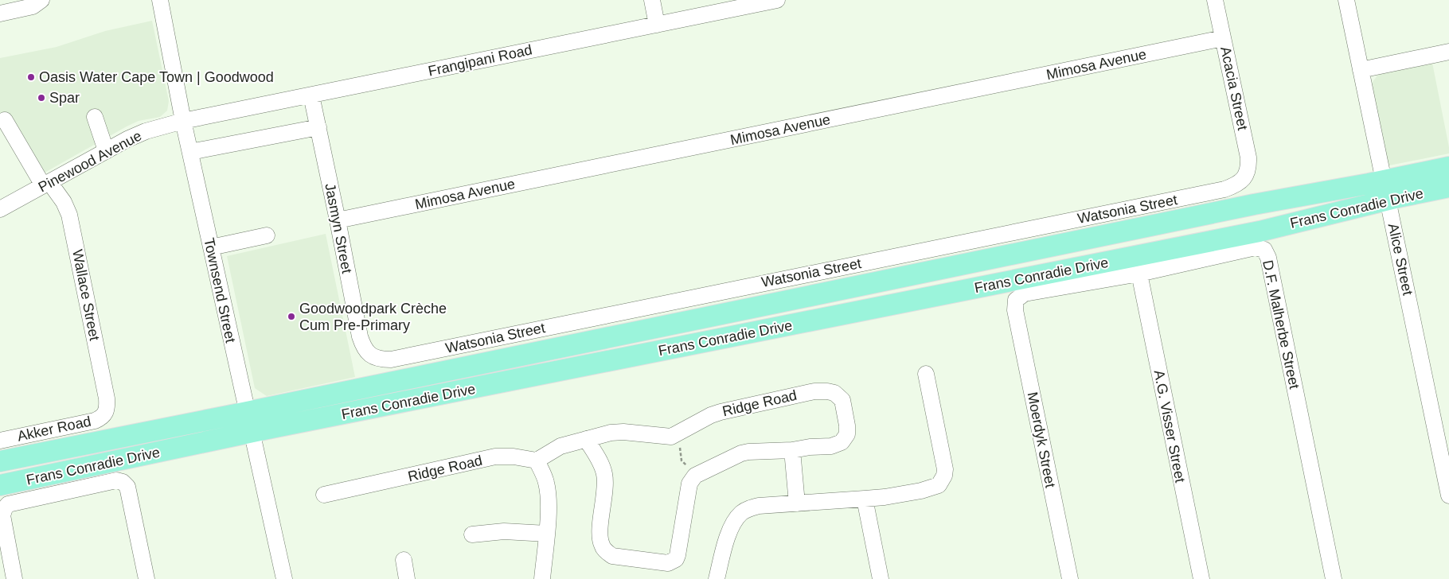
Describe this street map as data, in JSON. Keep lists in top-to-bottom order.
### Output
{
  "streets": {
    "main road": ["Frans Conradie Drive"],
    "street": [
      "Frangipani Road",
      "Mimosa Avenue",
      "Acacia Street",
      "Pinewood Avenue",
      "Watsonia Street",
      "Jasmyn Street",
      "Alice Street",
      "Townsend Street",
      "Wallace Street",
      "D.F. Malherbe Street",
      "Ridge Road",
      "A.G. Visser Street",
      "Akker Road",
      "Moerdyk Street"
    ]
  },
  "crossings": [
    ["Frangipani Road", "Pinewood Avenue"],
    ["Frangipani Road", "Jasmyn Street"],
    ["Frangipani Road", "Townsend Street"],
    ["Mimosa Avenue", "Acacia Street"],
    ["Mimosa Avenue", "Jasmyn Street"],
    ["Acacia Street", "Watsonia Street"],
    ["Pinewood Avenue", "Townsend Street"],
    ["Pinewood Avenue", "Wallace Street"],
    ["Frans Conradie Drive", "Alice Street"],
    ["Frans Conradie Drive", "Townsend Street"],
    ["Watsonia Street", "Jasmyn Street"],
    ["Wallace Street", "Akker Road"],
    ["D.F. Malherbe Street", "A.G. Visser Street"],
    ["D.F. Malherbe Street", "Moerdyk Street"]
  ],
  "places": ["Oasis Water Cape Town | Goodwood", "Spar", "Goodwoodpark Crèche Cum Pre-Primary"]
}
